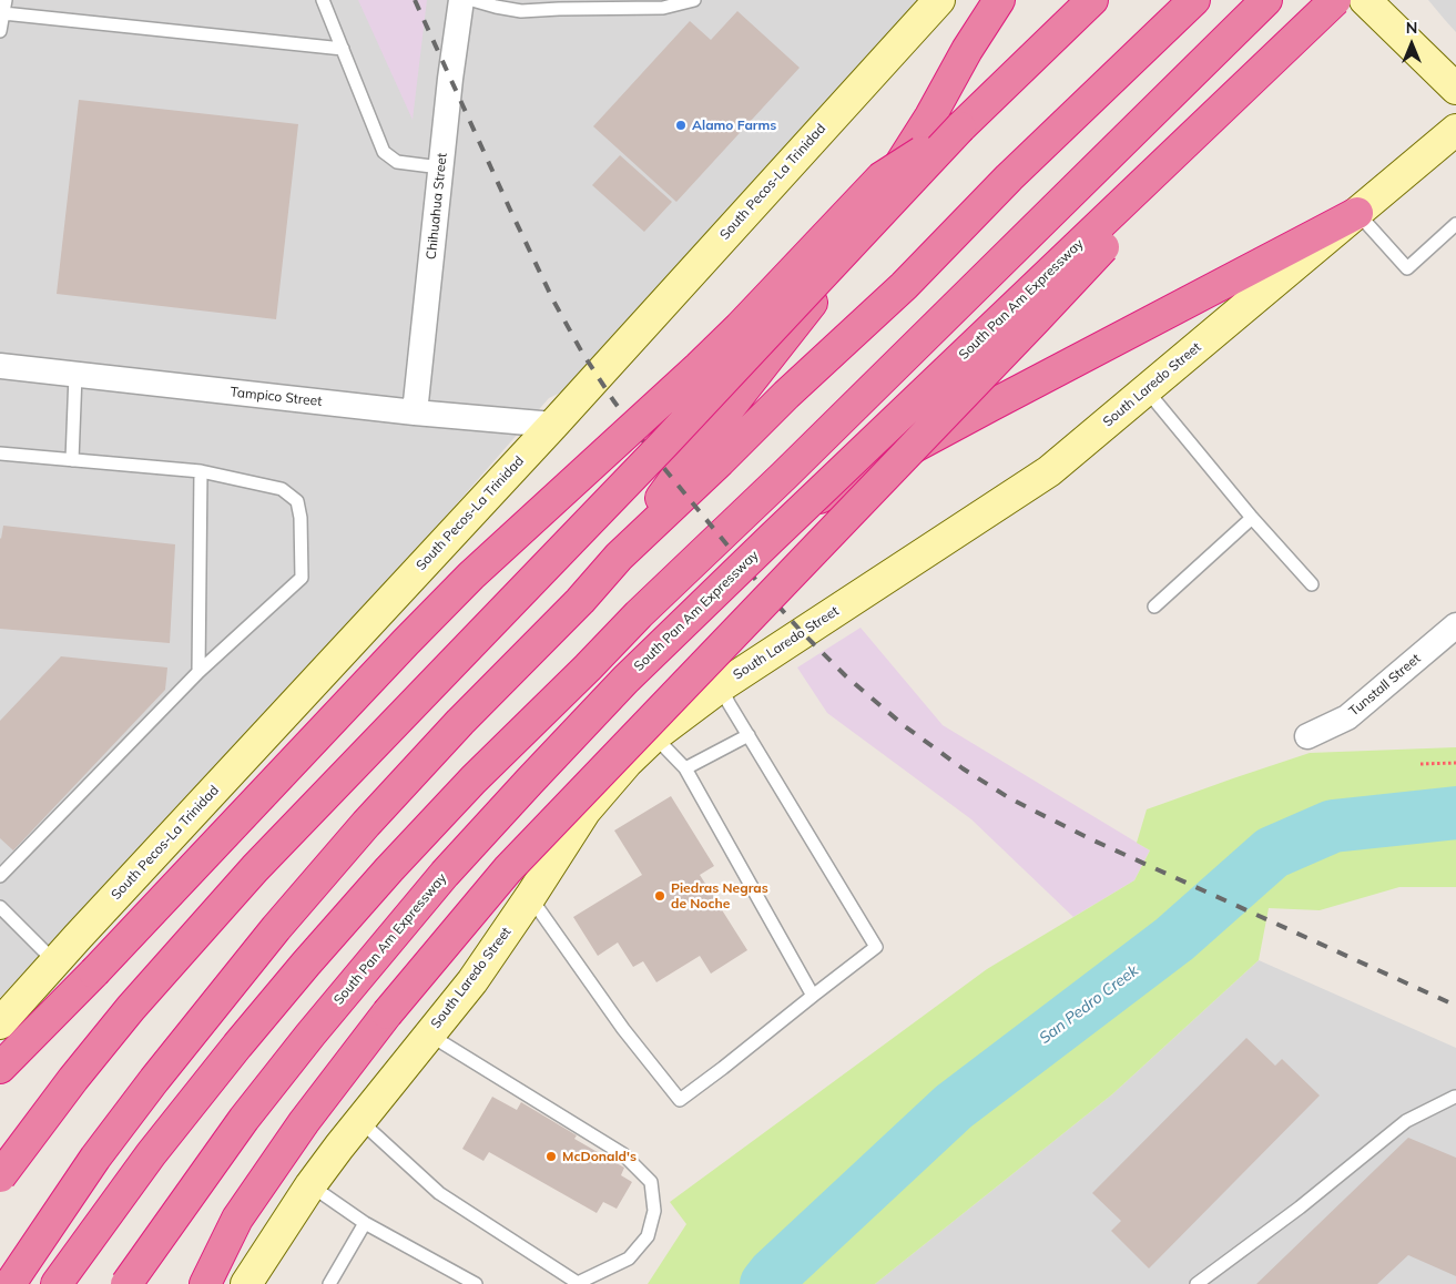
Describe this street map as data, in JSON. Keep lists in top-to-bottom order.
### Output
{
  "streets": {
    "highway": ["South Pan Am Expressway"],
    "main road": ["South Pecos-La Trinidad", "South Laredo Street"],
    "street": ["Chihuahua Street", "Tampico Street", "Tunstall Street"]
  },
  "crossings": [
    ["South Pecos-La Trinidad", "Tampico Street"],
    ["Chihuahua Street", "Tampico Street"]
  ],
  "water": ["San Pedro Creek"],
  "places": ["Alamo Farms", "Piedras Negras de Noche", "McDonald's"],
  "north": "top"
}
